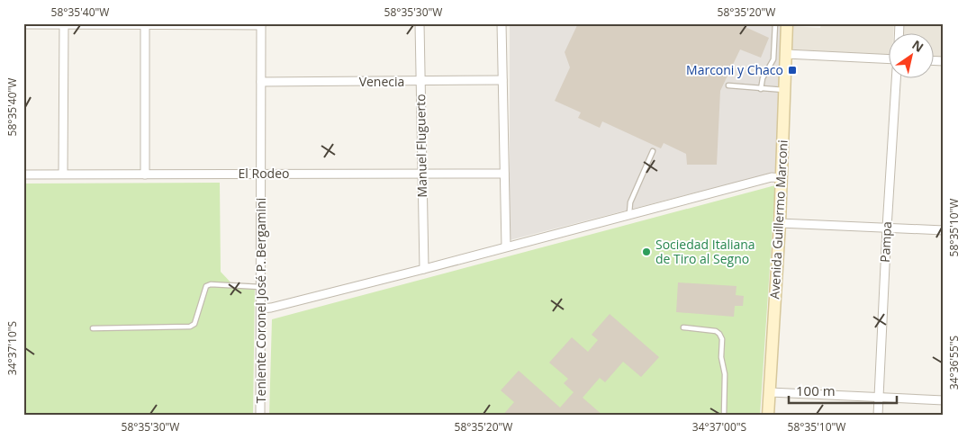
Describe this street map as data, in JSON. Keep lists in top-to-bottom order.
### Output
{
  "streets": {
    "main road": ["Avenida Guillermo Marconi"],
    "street": [
      "Venecia",
      "Manuel Fluguerto",
      "El Rodeo",
      "Pampa",
      "Teniente Coronel José P. Bergamini"
    ]
  },
  "crossings": [
    ["Venecia", "Manuel Fluguerto"],
    ["Venecia", "Teniente Coronel José P. Bergamini"],
    ["Manuel Fluguerto", "El Rodeo"],
    ["El Rodeo", "Teniente Coronel José P. Bergamini"]
  ],
  "places": {
    "transit": ["Marconi y Chaco"],
    "other": ["Sociedad Italiana de Tiro al Segno"]
  },
  "scale_bar": "100 m",
  "north": "top right",
  "coordinates": [
    "58°35'40\"W",
    "58°35'30\"W",
    "58°35'20\"W",
    "58°35'10\"W",
    "34°37'10\"S",
    "34°36'55\"S",
    "34°37'00\"S"
  ]
}
